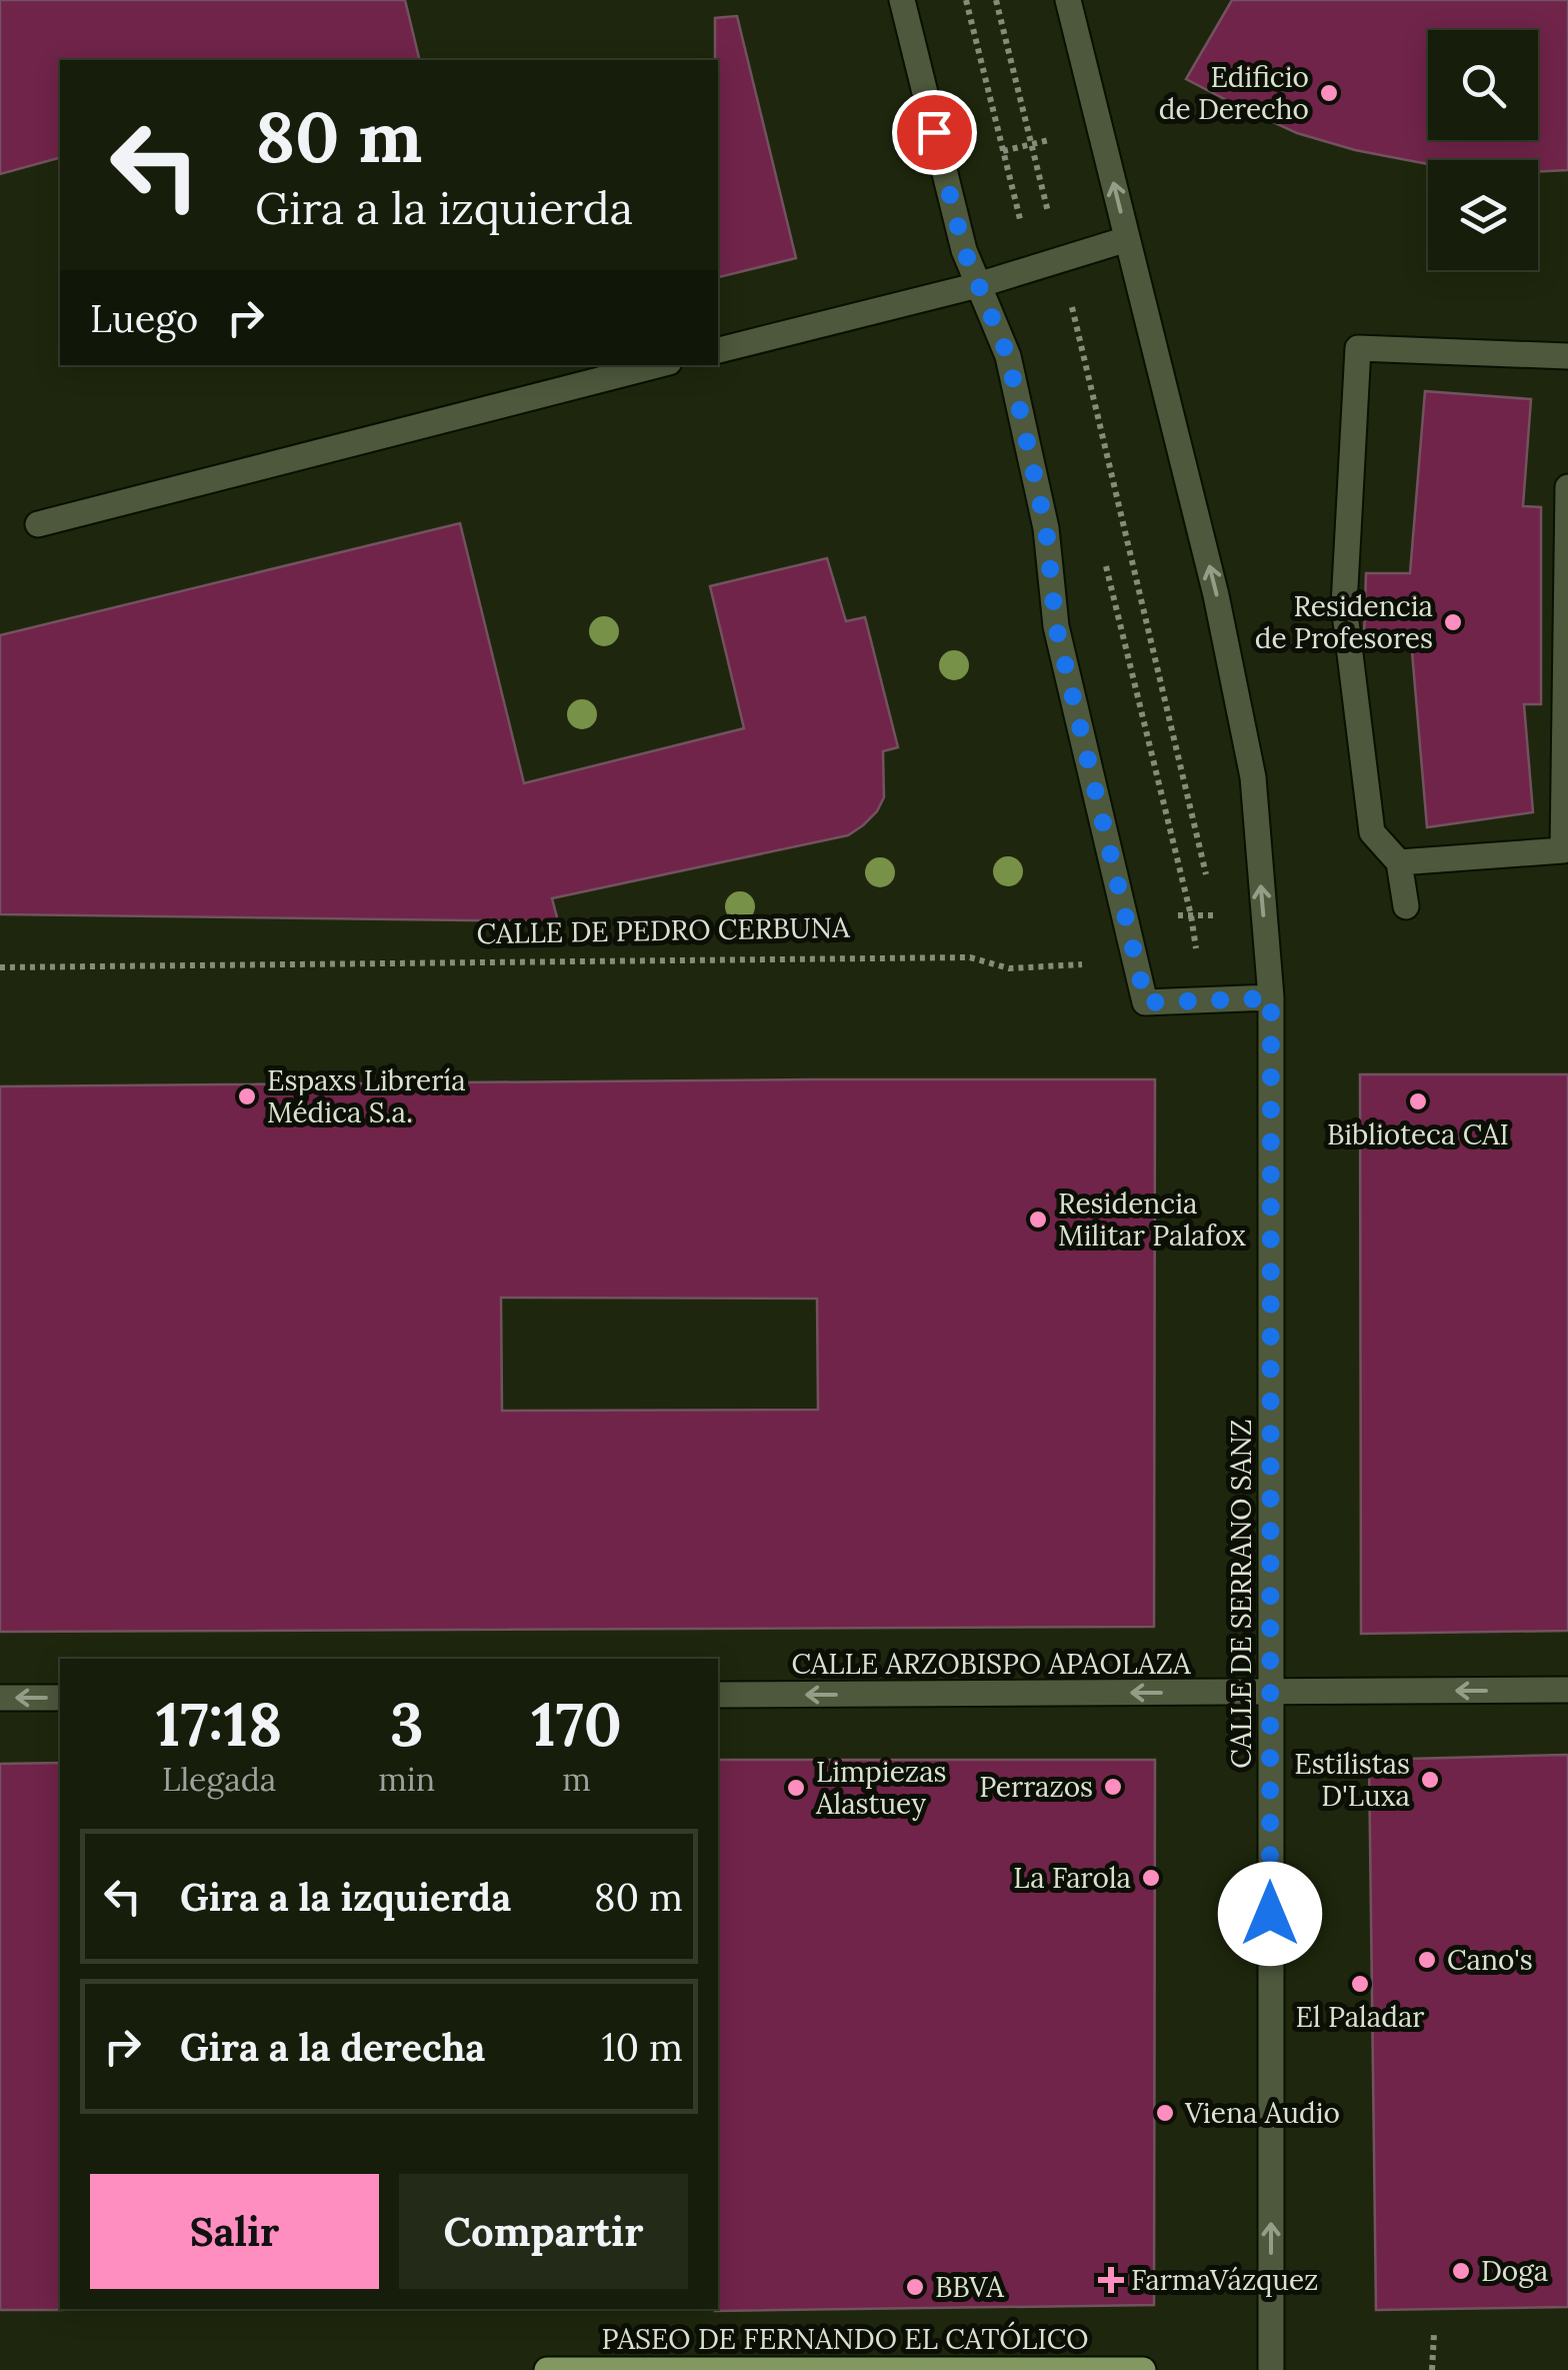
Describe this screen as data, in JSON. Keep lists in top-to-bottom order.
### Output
{
  "streets": {
    "main road": ["PASEO DE FERNANDO EL CATÓLICO"],
    "street": ["CALLE DE SERRANO SANZ", "CALLE ARZOBISPO APAOLAZA"],
    "path": ["CALLE DE PEDRO CERBUNA"]
  },
  "crossings": [
    ["CALLE DE SERRANO SANZ", "CALLE ARZOBISPO APAOLAZA"]
  ],
  "one_way": ["CALLE ARZOBISPO APAOLAZA"],
  "places": {
    "other": [
      "Edificio de Derecho",
      "Residencia de Profesores",
      "Espaxs Librería Médica S.a.",
      "Biblioteca CAI",
      "Residencia Militar Palafox",
      "Estilistas D'Luxa",
      "Perrazos",
      "Limpiezas Alastuey",
      "La Farola",
      "Cano's",
      "El Paladar",
      "Viena Audio",
      "Doga",
      "BBVA"
    ],
    "health": ["FarmaVázquez"]
  },
  "page": {
    "turn": ["80 m", "Gira a la izquierda"],
    "then": "Luego",
    "eta": [
      "17:18",
      "Llegada",
      "3",
      "min",
      "170",
      "m"
    ],
    "list": [
      {
        "name": "Gira a la izquierda",
        "value": "80 m"
      },
      {
        "name": "Gira a la derecha",
        "value": "10 m"
      }
    ],
    "buttons": ["Salir", "Compartir"]
  }
}
